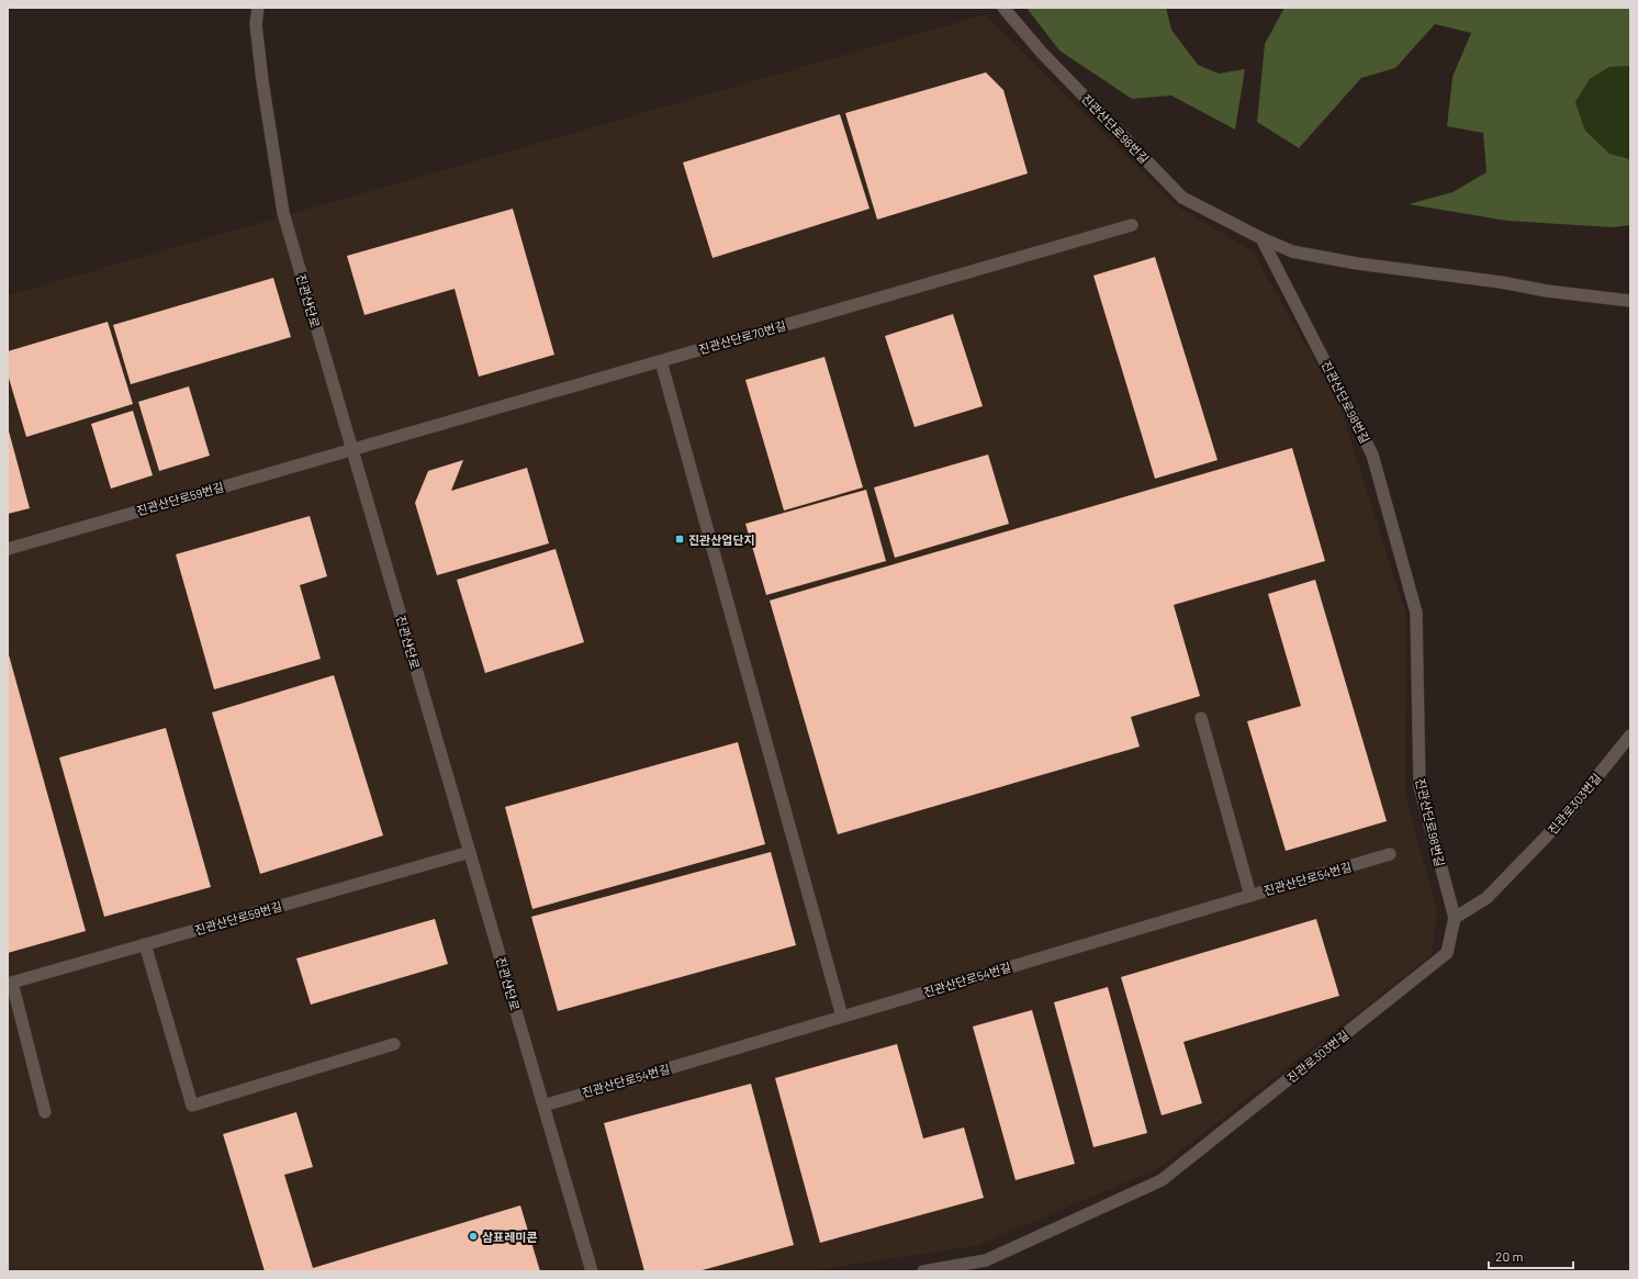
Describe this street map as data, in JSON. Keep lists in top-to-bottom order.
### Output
{
  "streets": {
    "street": [
      "진관산단로98번길",
      "진관산단로",
      "진관산단로70번길",
      "진관산단로59번길",
      "진관로303번길",
      "진관산단로54번길"
    ]
  },
  "crossings": [
    ["진관산단로98번길", "진관로303번길"],
    ["진관산단로", "진관산단로70번길"],
    ["진관산단로", "진관산단로59번길"],
    ["진관산단로", "진관산단로54번길"],
    ["진관산단로70번길", "진관산단로59번길"]
  ],
  "places": {
    "transit": ["진관산업단지"],
    "other": ["삼표레미콘"]
  },
  "scale_bar": "20 m"
}
